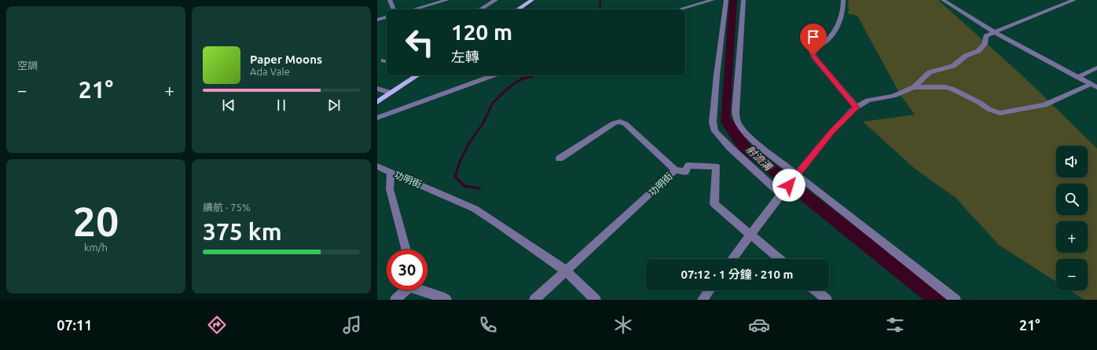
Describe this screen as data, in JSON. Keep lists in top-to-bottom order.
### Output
{
  "streets": {
    "street": ["功明街"]
  },
  "water": ["射流溝"],
  "page": {
    "tile": [
      "空調",
      ["20", "km/h"],
      ["續航 · 75%", "375 km"]
    ],
    "turn": ["120 m", "左轉"],
    "song": ["Paper Moons", "Ada Vale"],
    "heat": ["−", "21°", "+"],
    "map_buttons": ["+", "−"],
    "limit": "30",
    "trip": "07:12 · 1 分鐘 · 210 m",
    "tabs": ["07:11", "21°"]
  }
}
